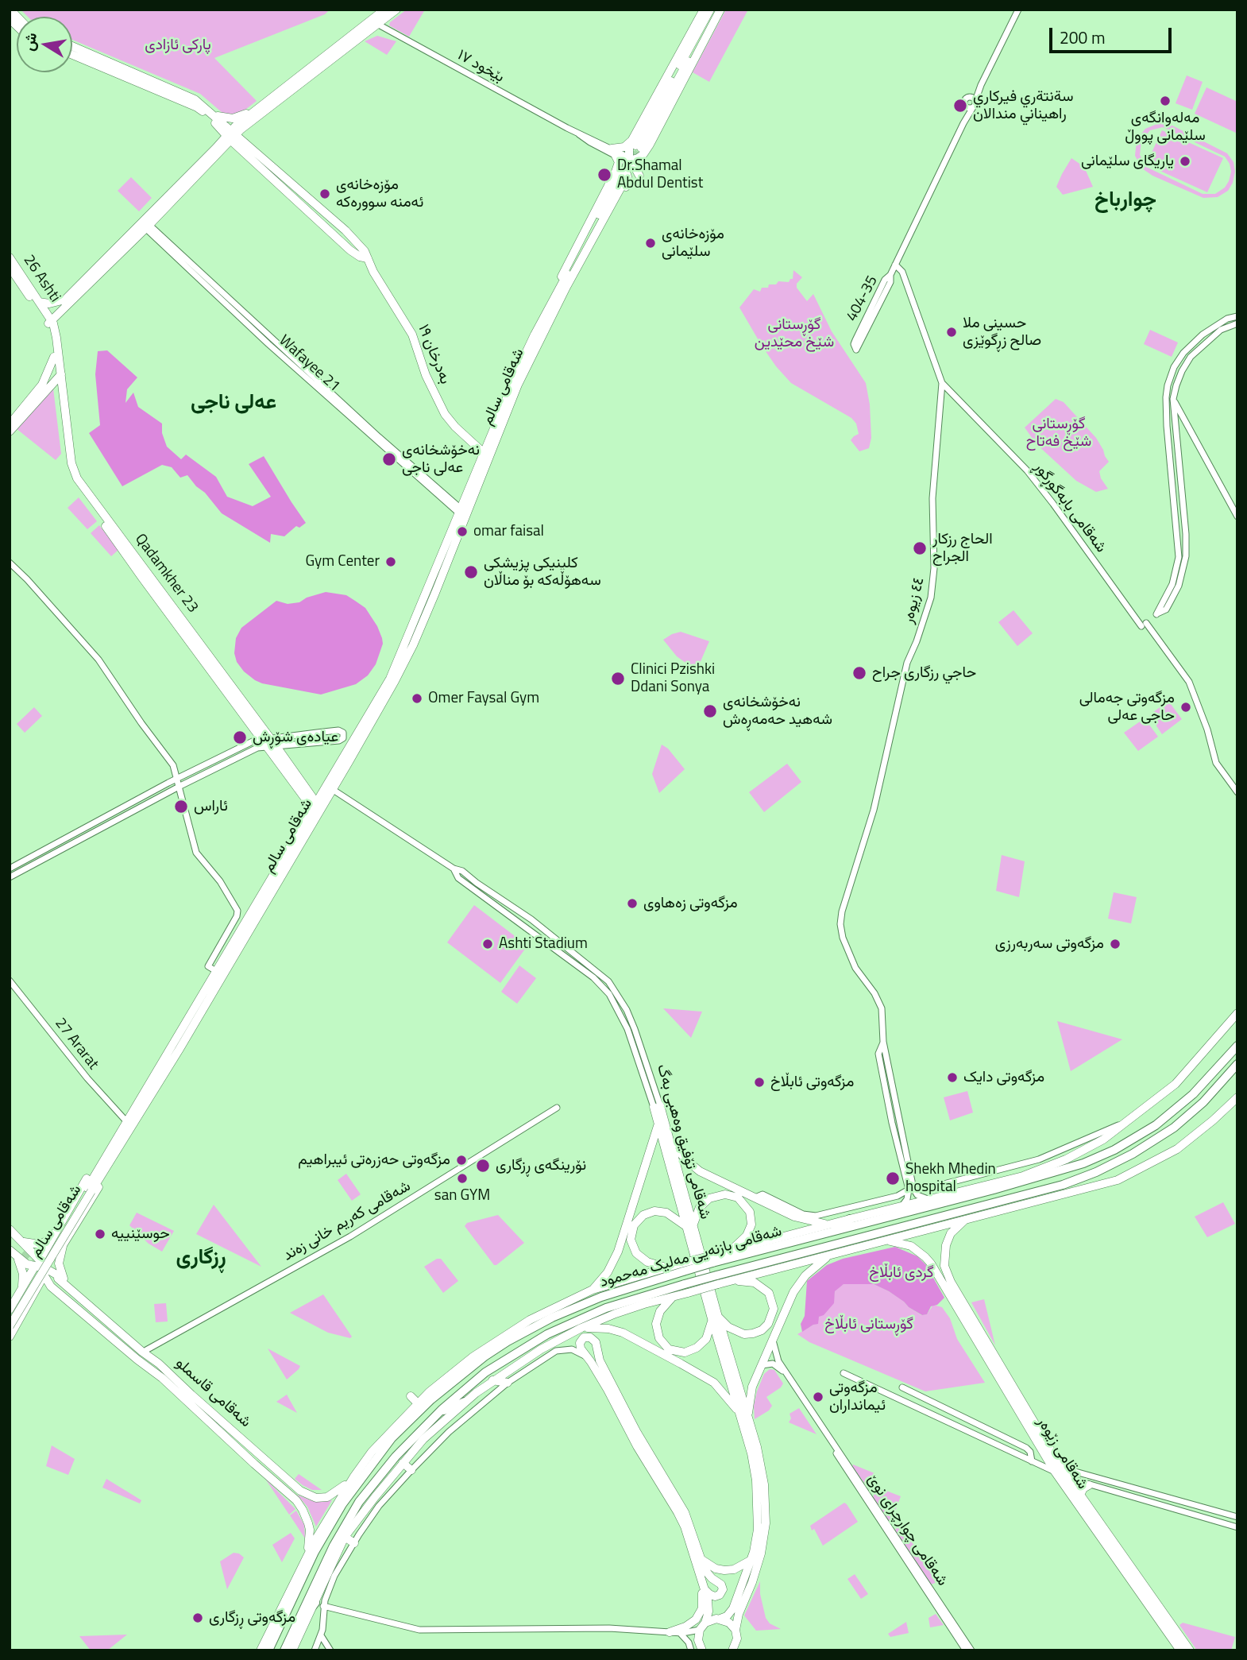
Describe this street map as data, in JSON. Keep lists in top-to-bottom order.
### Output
{
  "streets": {
    "highway": ["شەقامی بازنەیی مەلیک مەحمود"],
    "main road": [
      "26 Ashti",
      "بەدرخان ١٩",
      "شەقامی سالم",
      "Qadamkher 23",
      "شەقامی تۆفیق وەهبی بەگ",
      "شەقامی قاسملو",
      "شەقامی زێوەر"
    ],
    "street": [
      "بێخود ١٧",
      "404-35",
      "Wafayee 21",
      "شەقامی بابەگوڕگوڕ",
      "٤٤ زیوەر",
      "27 Ararat",
      "شەقامی کەریم خانی زەند",
      "شەقامی چوارچرای نوێ"
    ]
  },
  "crossings": [
    ["بێخود ١٧", "شەقامی سالم"],
    ["26 Ashti", "Qadamkher 23"],
    ["بەدرخان ١٩", "شەقامی سالم"],
    ["Wafayee 21", "شەقامی سالم"],
    ["شەقامی سالم", "Qadamkher 23"],
    ["شەقامی سالم", "27 Ararat"],
    ["شەقامی سالم", "شەقامی تۆفیق وەهبی بەگ"],
    ["شەقامی بابەگوڕگوڕ", "٤٤ زیوەر"]
  ],
  "districts": ["چوارباخ", "عەلی ناجی", "ڕزگاری"],
  "parks": [
    "پارکی ئازادی",
    "گۆڕستانی شێخ محێدین",
    "گۆڕستانی شێخ فەتاح",
    "گردی ئابڵاخ",
    "گۆڕستانی ئابڵاخ"
  ],
  "places": [
    "مەلەوانگەی سلێمانی پووڵ",
    "سةنتةري فيركاري راهيناني مندالان",
    "یاریگای سلێمانی",
    "Dr.Shamal Abdul Dentist",
    "مۆزەخانەی ئەمنە سوورەکە",
    "مۆزەخانەی سلێمانی",
    "حسینی ملا صالح زڕگوێزی",
    "نەخۆشخانەی عەلی ناجی",
    "omar faisal",
    "الحاج رزكار الجراح",
    "Gym Center",
    "کلینیکی پزیشکی سەهۆڵەکە بۆ مناڵان",
    "حاجي رزگارى جراح",
    "Clinici Pzishki Ddani Sonya",
    "Omer Faysal Gym",
    "مزگەوتی جەمالی حاجی عەلی",
    "نەخۆشخانەی شەهید حەمەڕەش",
    "عیادەی شۆڕش",
    "ئاراس",
    "مزگەوتی زەهاوی",
    "Ashti Stadium",
    "مزگەوتی سەربەرزی",
    "مزگەوتی دایک",
    "مزگەوتی ئابڵاخ",
    "مزگەوتی حەزرەتی ئیبراهیم",
    "نۆرینگەی ڕزگاری",
    "san GYM",
    "Shekh Mhedin hospital",
    "حوسێنییە",
    "مزگەوتی ئیمانداران",
    "مزگەوتی ڕزگاری"
  ],
  "scale_bar": "200 m",
  "north": "left"
}
